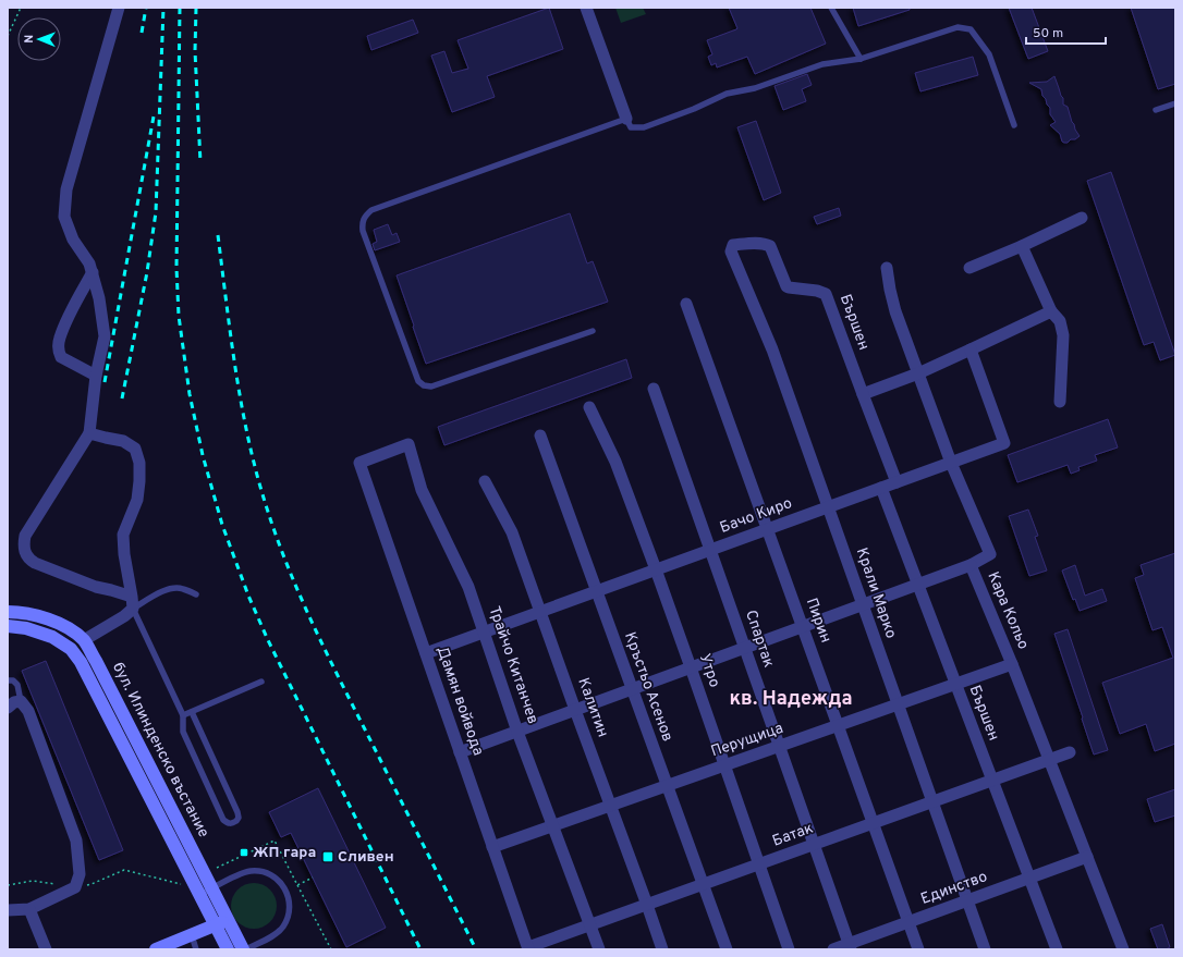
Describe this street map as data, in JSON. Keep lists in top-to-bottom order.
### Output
{
  "streets": {
    "main road": ["бул. Илинденско въстание"],
    "street": [
      "Бършен",
      "Бачо Киро",
      "Крали Марко",
      "Кара Кольо",
      "Пирин",
      "Спартак",
      "Трайчо Китанчев",
      "Утро",
      "Кръстьо Асенов",
      "Дамян войвода",
      "Калитин",
      "Перущица",
      "Батак",
      "Единство"
    ]
  },
  "crossings": [
    ["Бършен", "Бачо Киро"],
    ["Бършен", "Крали Марко"],
    ["Бършен", "Перущица"],
    ["Бършен", "Батак"],
    ["Бършен", "Единство"],
    ["Бачо Киро", "Крали Марко"],
    ["Бачо Киро", "Кара Кольо"],
    ["Бачо Киро", "Пирин"],
    ["Бачо Киро", "Спартак"],
    ["Бачо Киро", "Трайчо Китанчев"],
    ["Бачо Киро", "Утро"],
    ["Бачо Киро", "Кръстьо Асенов"],
    ["Бачо Киро", "Дамян войвода"],
    ["Бачо Киро", "Калитин"],
    ["Крали Марко", "Перущица"],
    ["Крали Марко", "Батак"],
    ["Крали Марко", "Единство"],
    ["Кара Кольо", "Перущица"],
    ["Кара Кольо", "Батак"],
    ["Кара Кольо", "Единство"],
    ["Пирин", "Перущица"],
    ["Пирин", "Батак"],
    ["Пирин", "Единство"],
    ["Спартак", "Перущица"],
    ["Спартак", "Батак"],
    ["Спартак", "Единство"],
    ["Трайчо Китанчев", "Дамян войвода"],
    ["Трайчо Китанчев", "Перущица"],
    ["Трайчо Китанчев", "Батак"],
    ["Утро", "Перущица"],
    ["Утро", "Батак"],
    ["Кръстьо Асенов", "Перущица"],
    ["Кръстьо Асенов", "Батак"],
    ["Дамян войвода", "Перущица"],
    ["Дамян войвода", "Батак"],
    ["Калитин", "Перущица"],
    ["Калитин", "Батак"]
  ],
  "districts": ["кв. Надежда"],
  "places": {
    "transit": ["ЖП гара", "Сливен"]
  },
  "scale_bar": "50 m",
  "north": "left"
}
